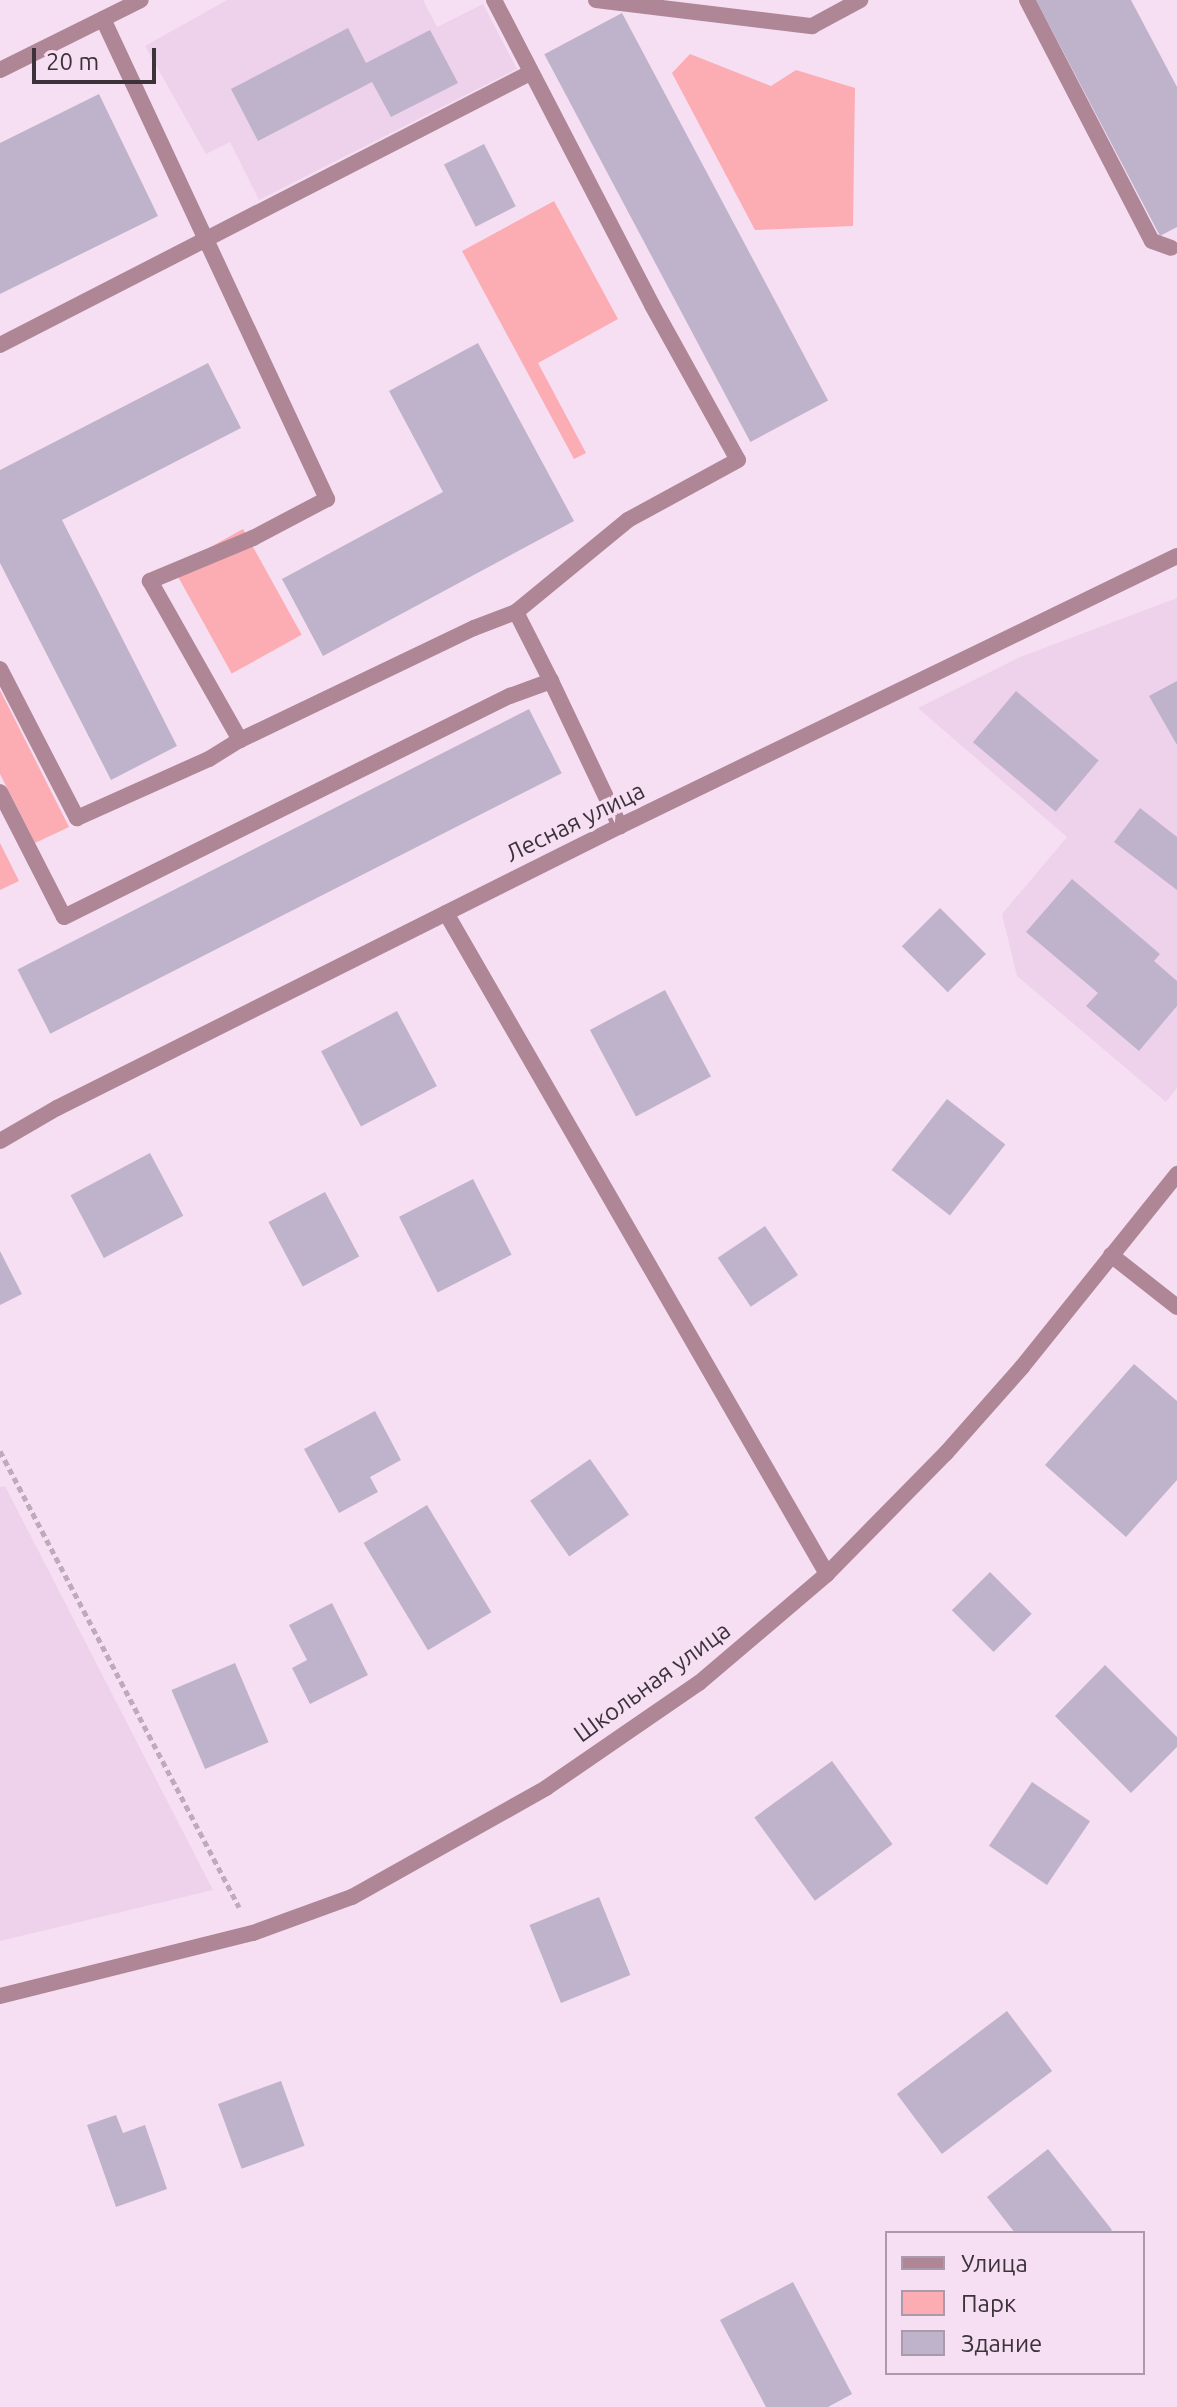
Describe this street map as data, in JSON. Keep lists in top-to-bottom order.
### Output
{
  "streets": {
    "street": ["Лесная улица", "Школьная улица"]
  },
  "legend": ["Улица", "Парк", "Здание"],
  "scale_bar": "20 m"
}
